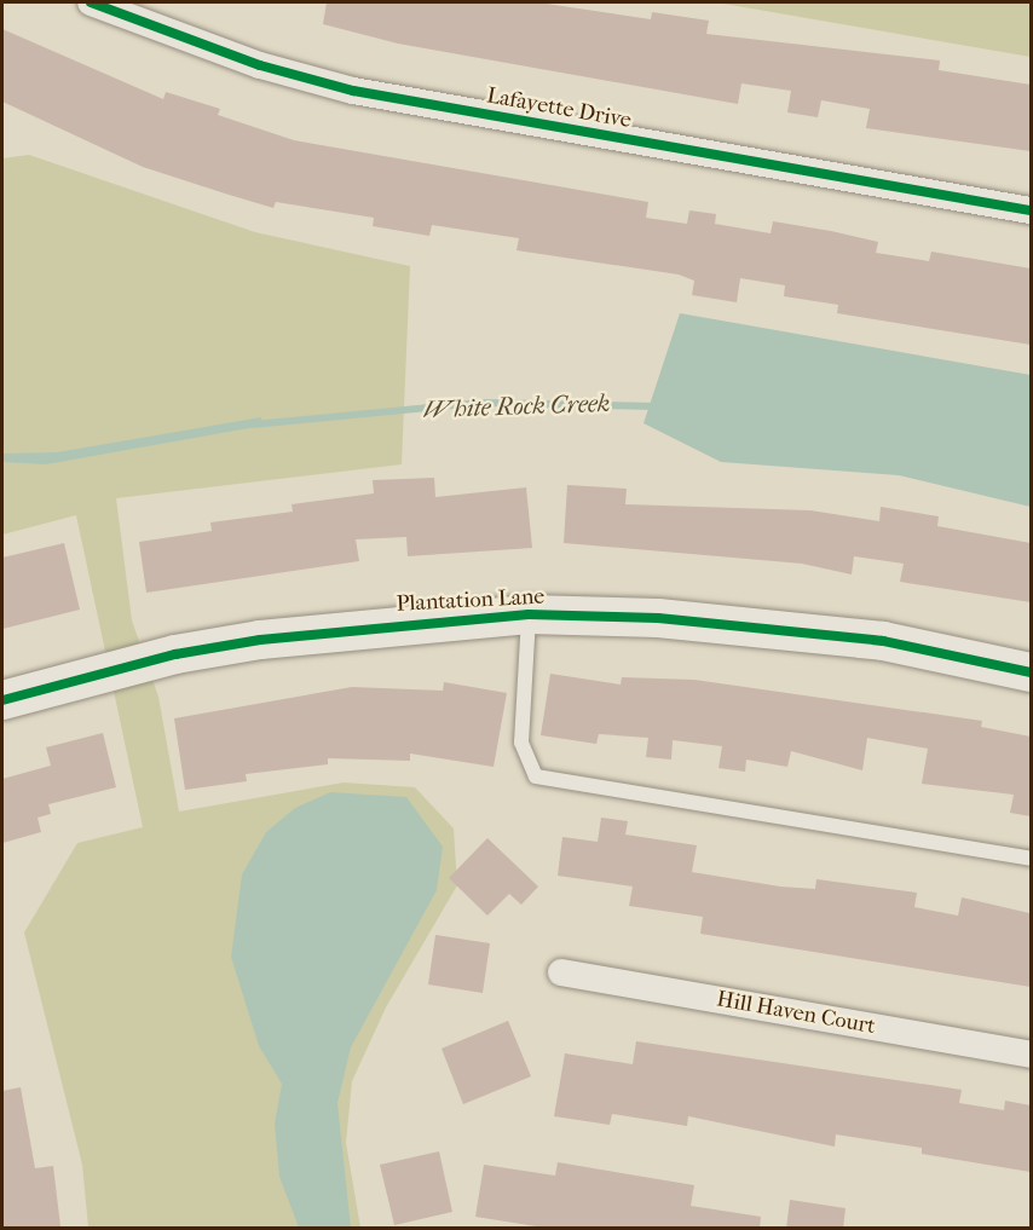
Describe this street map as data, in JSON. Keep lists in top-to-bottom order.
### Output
{
  "streets": {
    "street": ["Lafayette Drive", "Plantation Lane", "Hill Haven Court"]
  },
  "water": ["White Rock Creek"]
}
